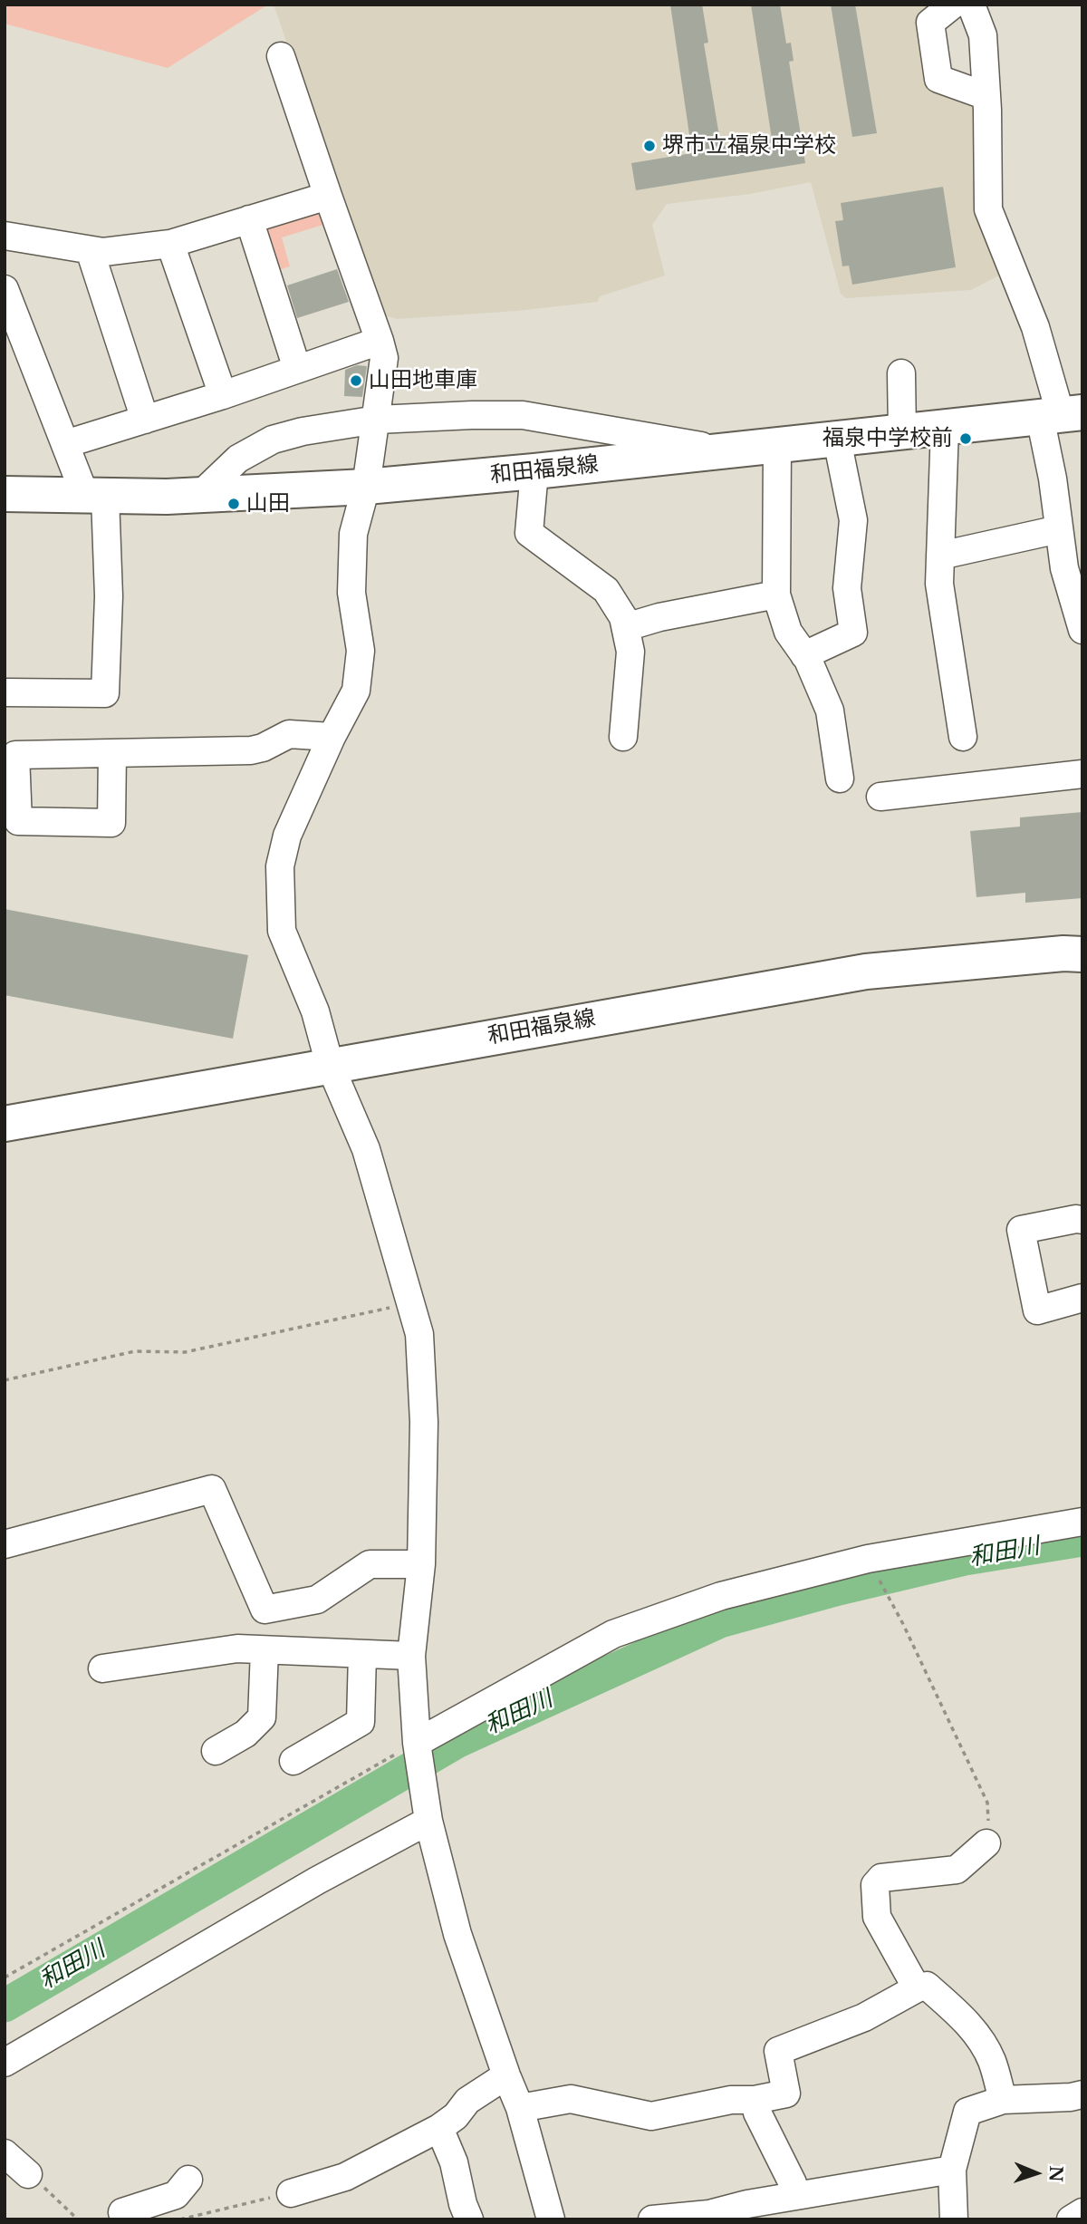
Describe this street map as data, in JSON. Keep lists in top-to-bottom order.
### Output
{
  "streets": {
    "main road": ["和田福泉線"]
  },
  "water": ["和田川"],
  "places": [
    "堺市立福泉中学校",
    "山田地車庫",
    "福泉中学校前",
    "山田"
  ],
  "north": "right"
}
